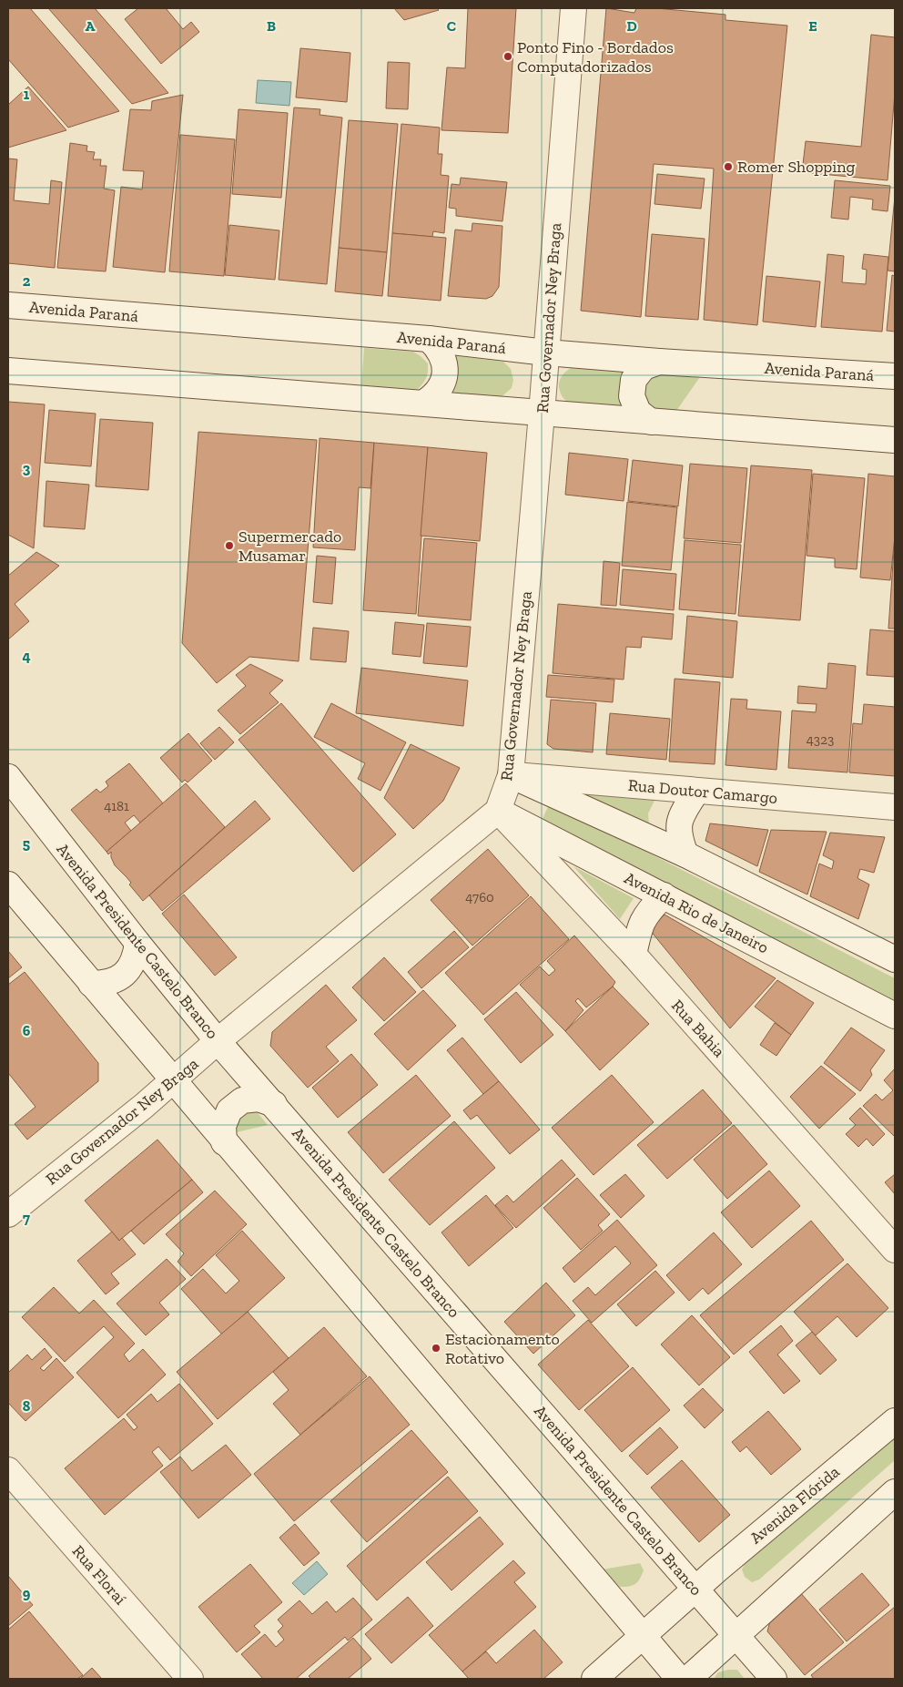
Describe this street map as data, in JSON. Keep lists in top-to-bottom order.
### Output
{
  "streets": {
    "street": [
      "Avenida Paraná",
      "Rua Governador Ney Braga",
      "Rua Doutor Camargo",
      "Avenida Rio de Janeiro",
      "Avenida Presidente Castelo Branco",
      "Rua Bahia",
      "Avenida Flórida",
      "Rua Floraí"
    ]
  },
  "crossings": [
    ["Avenida Paraná", "Rua Governador Ney Braga"],
    ["Rua Governador Ney Braga", "Rua Doutor Camargo"],
    ["Rua Governador Ney Braga", "Avenida Rio de Janeiro"],
    ["Rua Governador Ney Braga", "Avenida Presidente Castelo Branco"],
    ["Rua Governador Ney Braga", "Rua Bahia"],
    ["Avenida Rio de Janeiro", "Rua Bahia"],
    ["Avenida Presidente Castelo Branco", "Avenida Flórida"]
  ],
  "places": [
    "Ponto Fino - Bordados Computadorizados",
    "Romer Shopping",
    "Supermercado Musamar",
    "Estacionamento Rotativo"
  ],
  "house_numbers": ["4323", "4181", "4760"],
  "grid": {
    "columns": [
      "A",
      "B",
      "C",
      "D",
      "E"
    ],
    "rows": [
      "1",
      "2",
      "3",
      "4",
      "5",
      "6",
      "7",
      "8",
      "9"
    ]
  }
}
